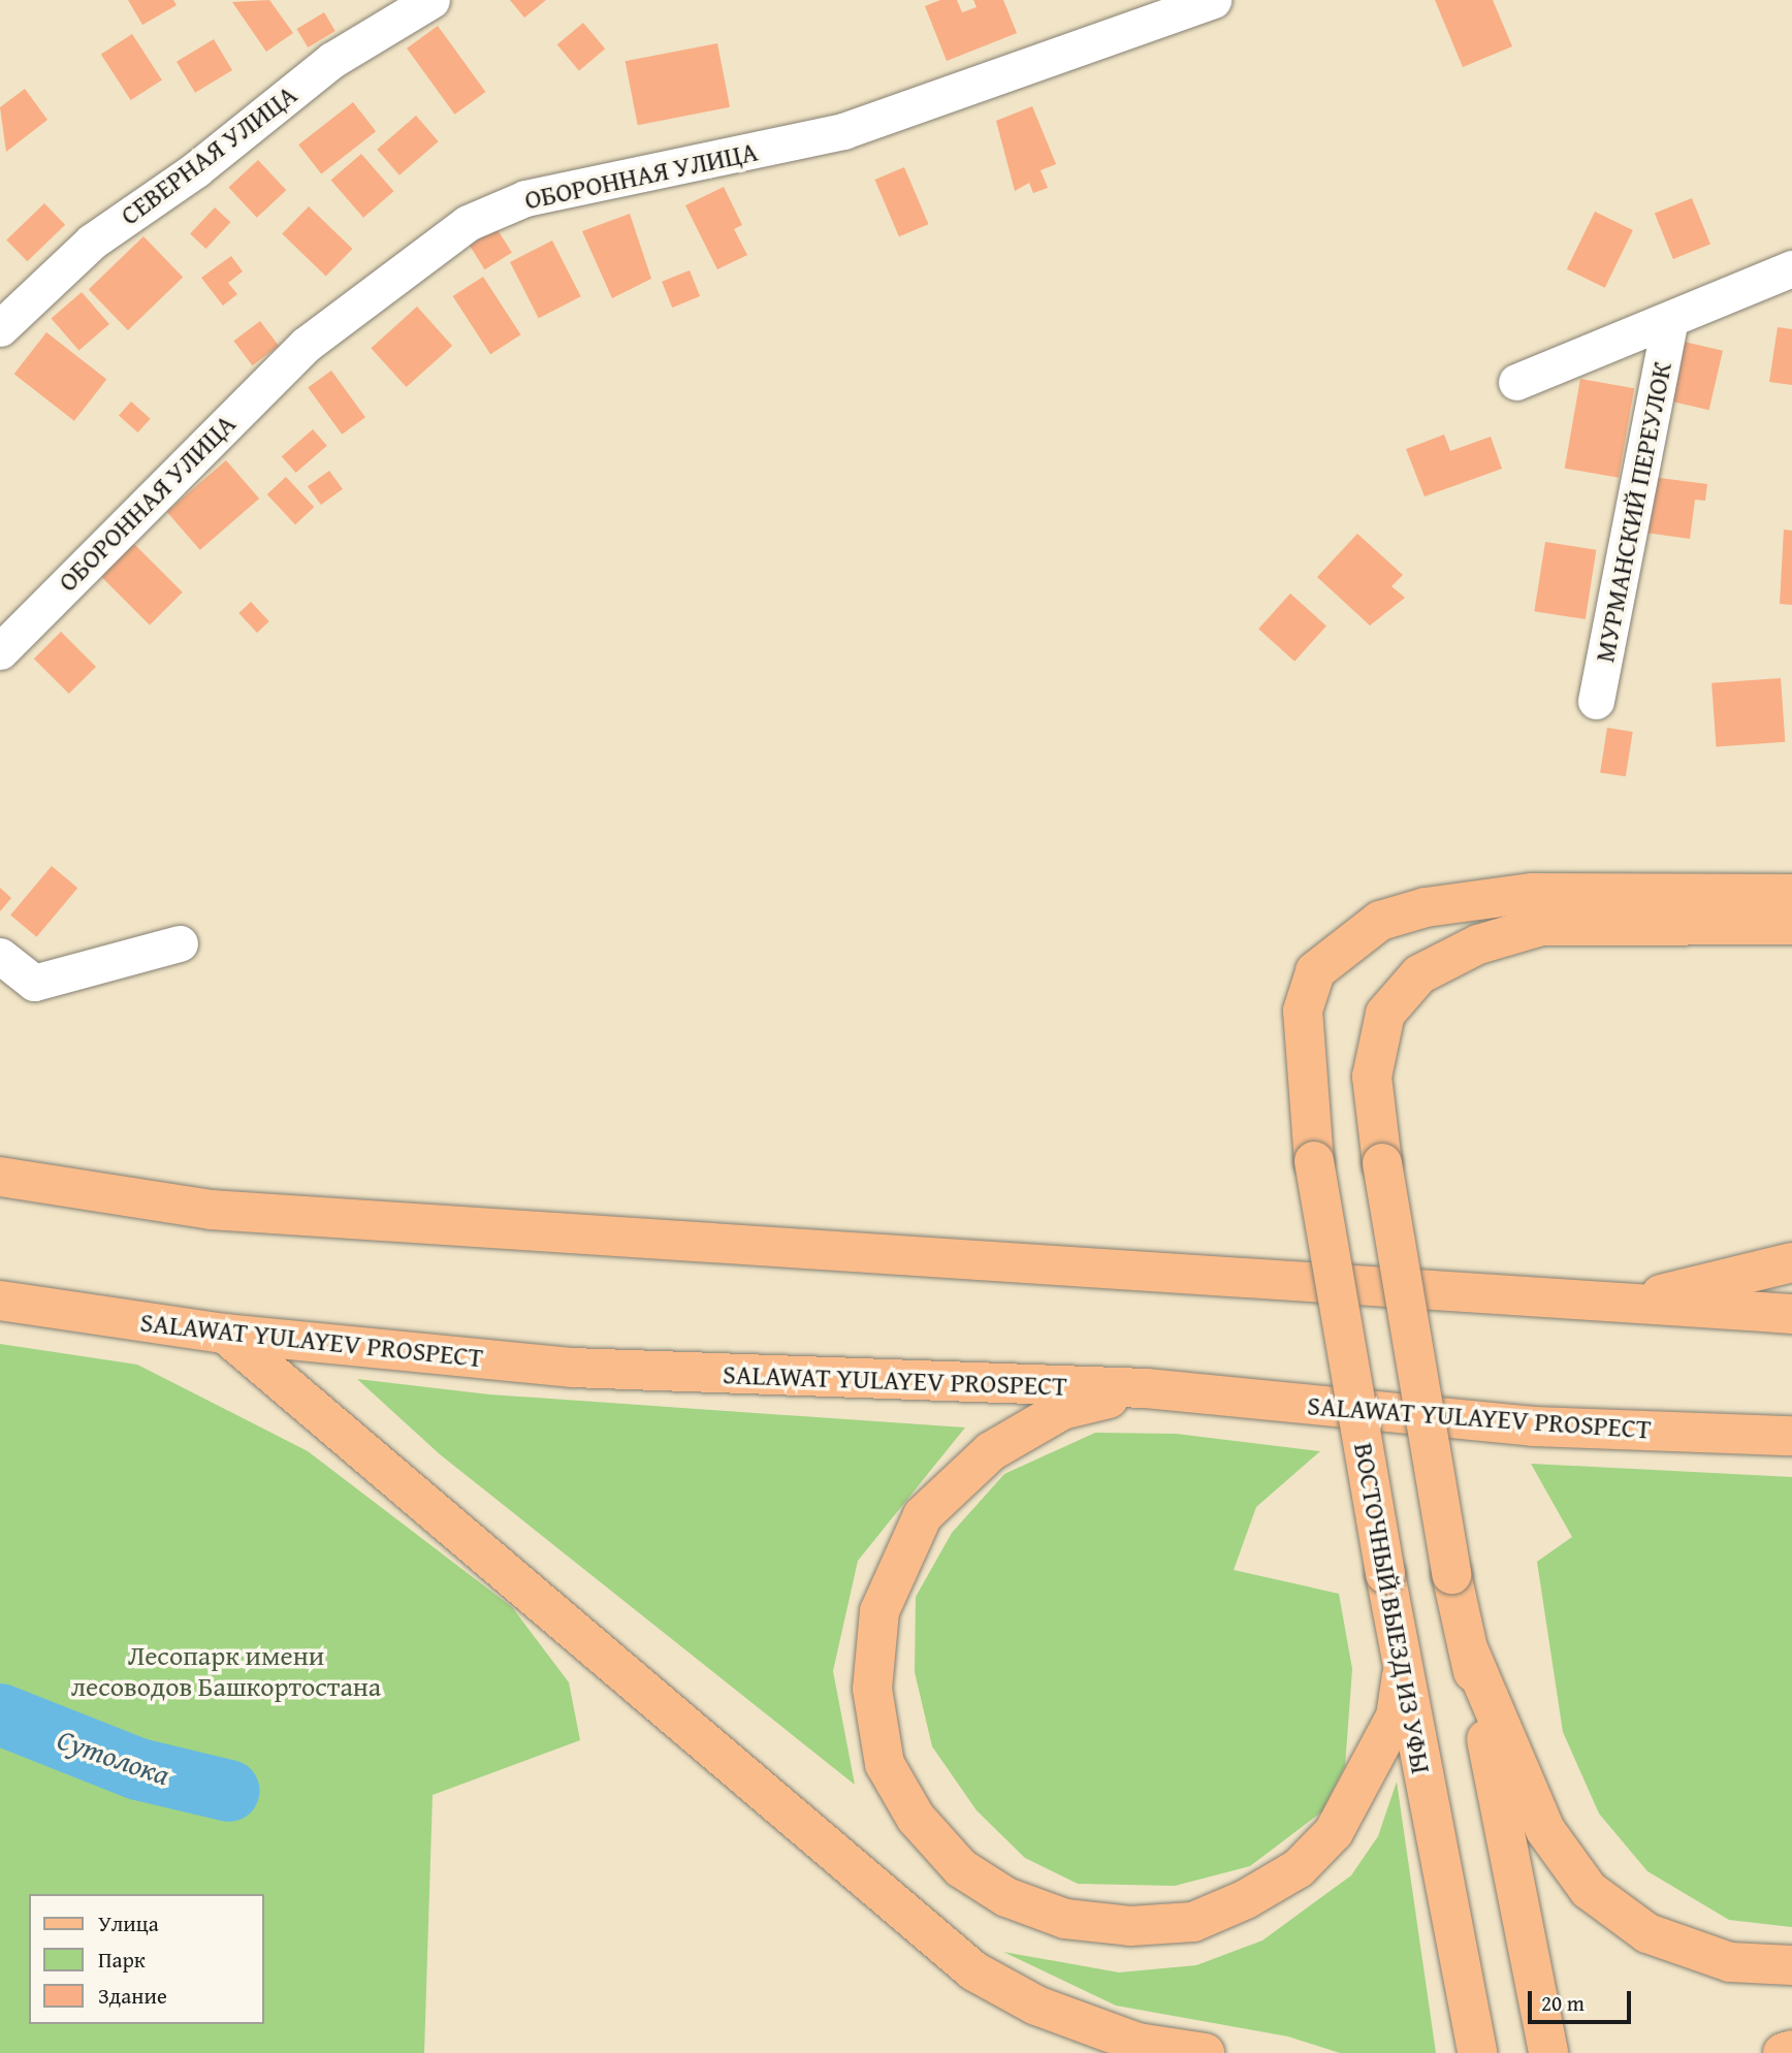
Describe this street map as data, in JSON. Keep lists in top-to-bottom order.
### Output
{
  "streets": {
    "main road": ["SALAWAT YULAYEV PROSPECT", "ВОСТОЧНЫЙ ВЫЕЗД ИЗ УФЫ"],
    "street": ["СЕВЕРНАЯ УЛИЦА", "ОБОРОННАЯ УЛИЦА", "МУРМАНСКИЙ ПЕРЕУЛОК"]
  },
  "water": ["Сутолока"],
  "parks": ["Лесопарк имени лесоводов Башкортостана"],
  "legend": ["Улица", "Парк", "Здание"],
  "scale_bar": "20 m"
}
